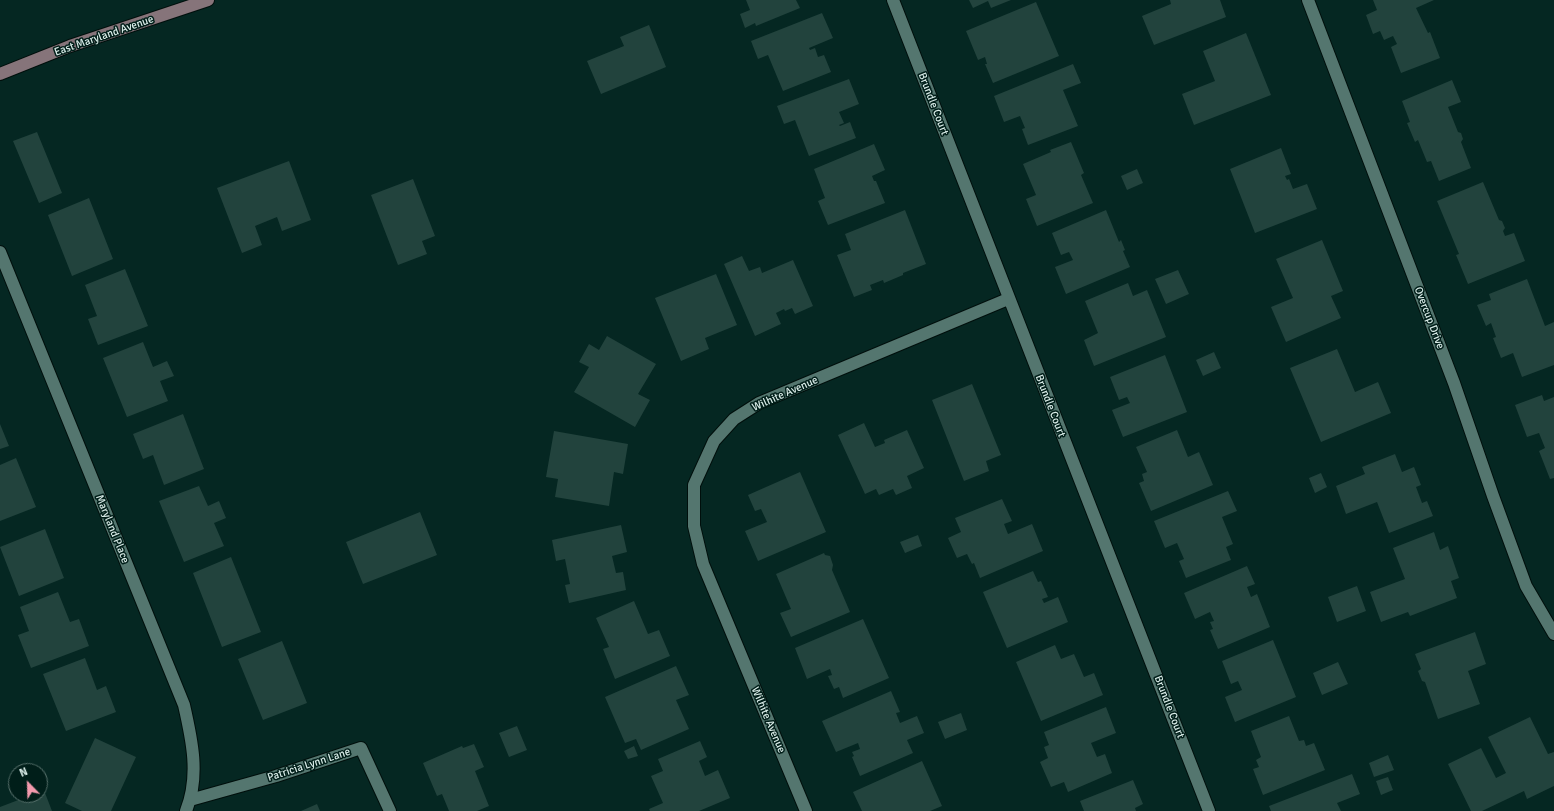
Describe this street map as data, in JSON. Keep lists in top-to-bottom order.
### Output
{
  "streets": {
    "street": [
      "East Maryland Avenue",
      "Brundle Court",
      "Overcup Drive",
      "Wilhite Avenue",
      "Maryland Place",
      "Patricia Lynn Lane"
    ]
  },
  "crossings": [
    ["Brundle Court", "Wilhite Avenue"],
    ["Maryland Place", "Patricia Lynn Lane"]
  ],
  "north": "top left"
}
